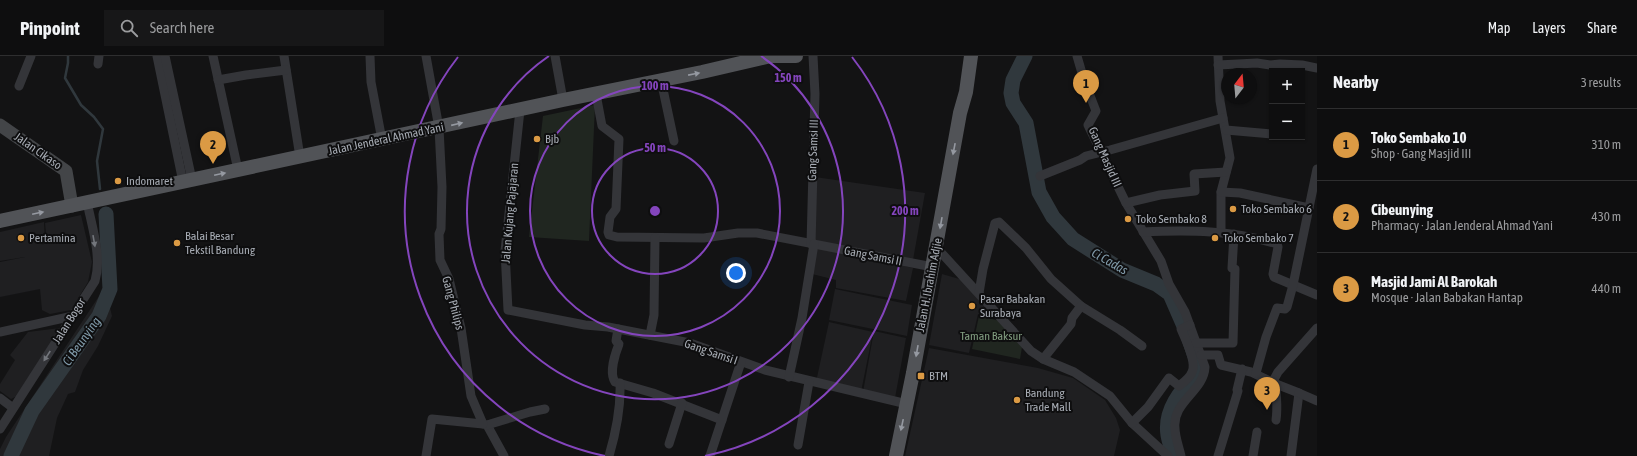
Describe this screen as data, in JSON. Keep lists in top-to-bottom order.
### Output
{
  "streets": {
    "main road": ["Jalan Jenderal Ahmad Yani", "Jalan H. Ibrahim Adjie"],
    "street": [
      "Gang Samsi III",
      "Jalan Cikaso",
      "Gang Masjid III",
      "Jalan Kujang Pajajaran",
      "Gang Samsi II",
      "Gang Philips",
      "Jalan Bogor",
      "Gang Samsi I"
    ]
  },
  "crossings": [
    ["Jalan Jenderal Ahmad Yani", "Jalan Cikaso"],
    ["Jalan Jenderal Ahmad Yani", "Jalan Kujang Pajajaran"],
    ["Jalan Jenderal Ahmad Yani", "Gang Samsi II"],
    ["Jalan Jenderal Ahmad Yani", "Gang Philips"],
    ["Jalan Jenderal Ahmad Yani", "Jalan Bogor"],
    ["Gang Samsi III", "Gang Samsi II"],
    ["Gang Samsi III", "Gang Samsi I"],
    ["Jalan Kujang Pajajaran", "Gang Samsi I"],
    ["Gang Samsi II", "Jalan H. Ibrahim Adjie"],
    ["Jalan H. Ibrahim Adjie", "Gang Samsi I"]
  ],
  "one_way": ["Jalan Jenderal Ahmad Yani", "Jalan H. Ibrahim Adjie", "Jalan Bogor"],
  "water": ["Ci Cadas", "Ci Beunying"],
  "parks": ["Taman Baksur"],
  "places": {
    "other": [
      "Bjb",
      "Indomaret",
      "Toko Sembako 6",
      "Toko Sembako 8",
      "Pertamina",
      "Toko Sembako 7",
      "Balai Besar Tekstil Bandung",
      "Pasar Babakan Surabaya",
      "Bandung Trade Mall"
    ],
    "transit": ["BTM"]
  },
  "north": "top",
  "page": {
    "header": "Pinpoint",
    "search": "Search here",
    "nav": ["Map", "Layers", "Share"],
    "heading": ["Nearby", "3 results"],
    "map_buttons": ["+", "−"],
    "pins": ["1", "2", "3"],
    "list": [
      {
        "mark": "1",
        "name": "Toko Sembako 10",
        "note": "Shop · Gang Masjid III",
        "value": "310 m"
      },
      {
        "mark": "2",
        "name": "Cibeunying",
        "note": "Pharmacy · Jalan Jenderal Ahmad Yani",
        "value": "430 m"
      },
      {
        "mark": "3",
        "name": "Masjid Jami Al Barokah",
        "note": "Mosque · Jalan Babakan Hantap",
        "value": "440 m"
      }
    ]
  },
  "rings": [
    "150 m",
    "100 m",
    "50 m",
    "200 m"
  ]
}
